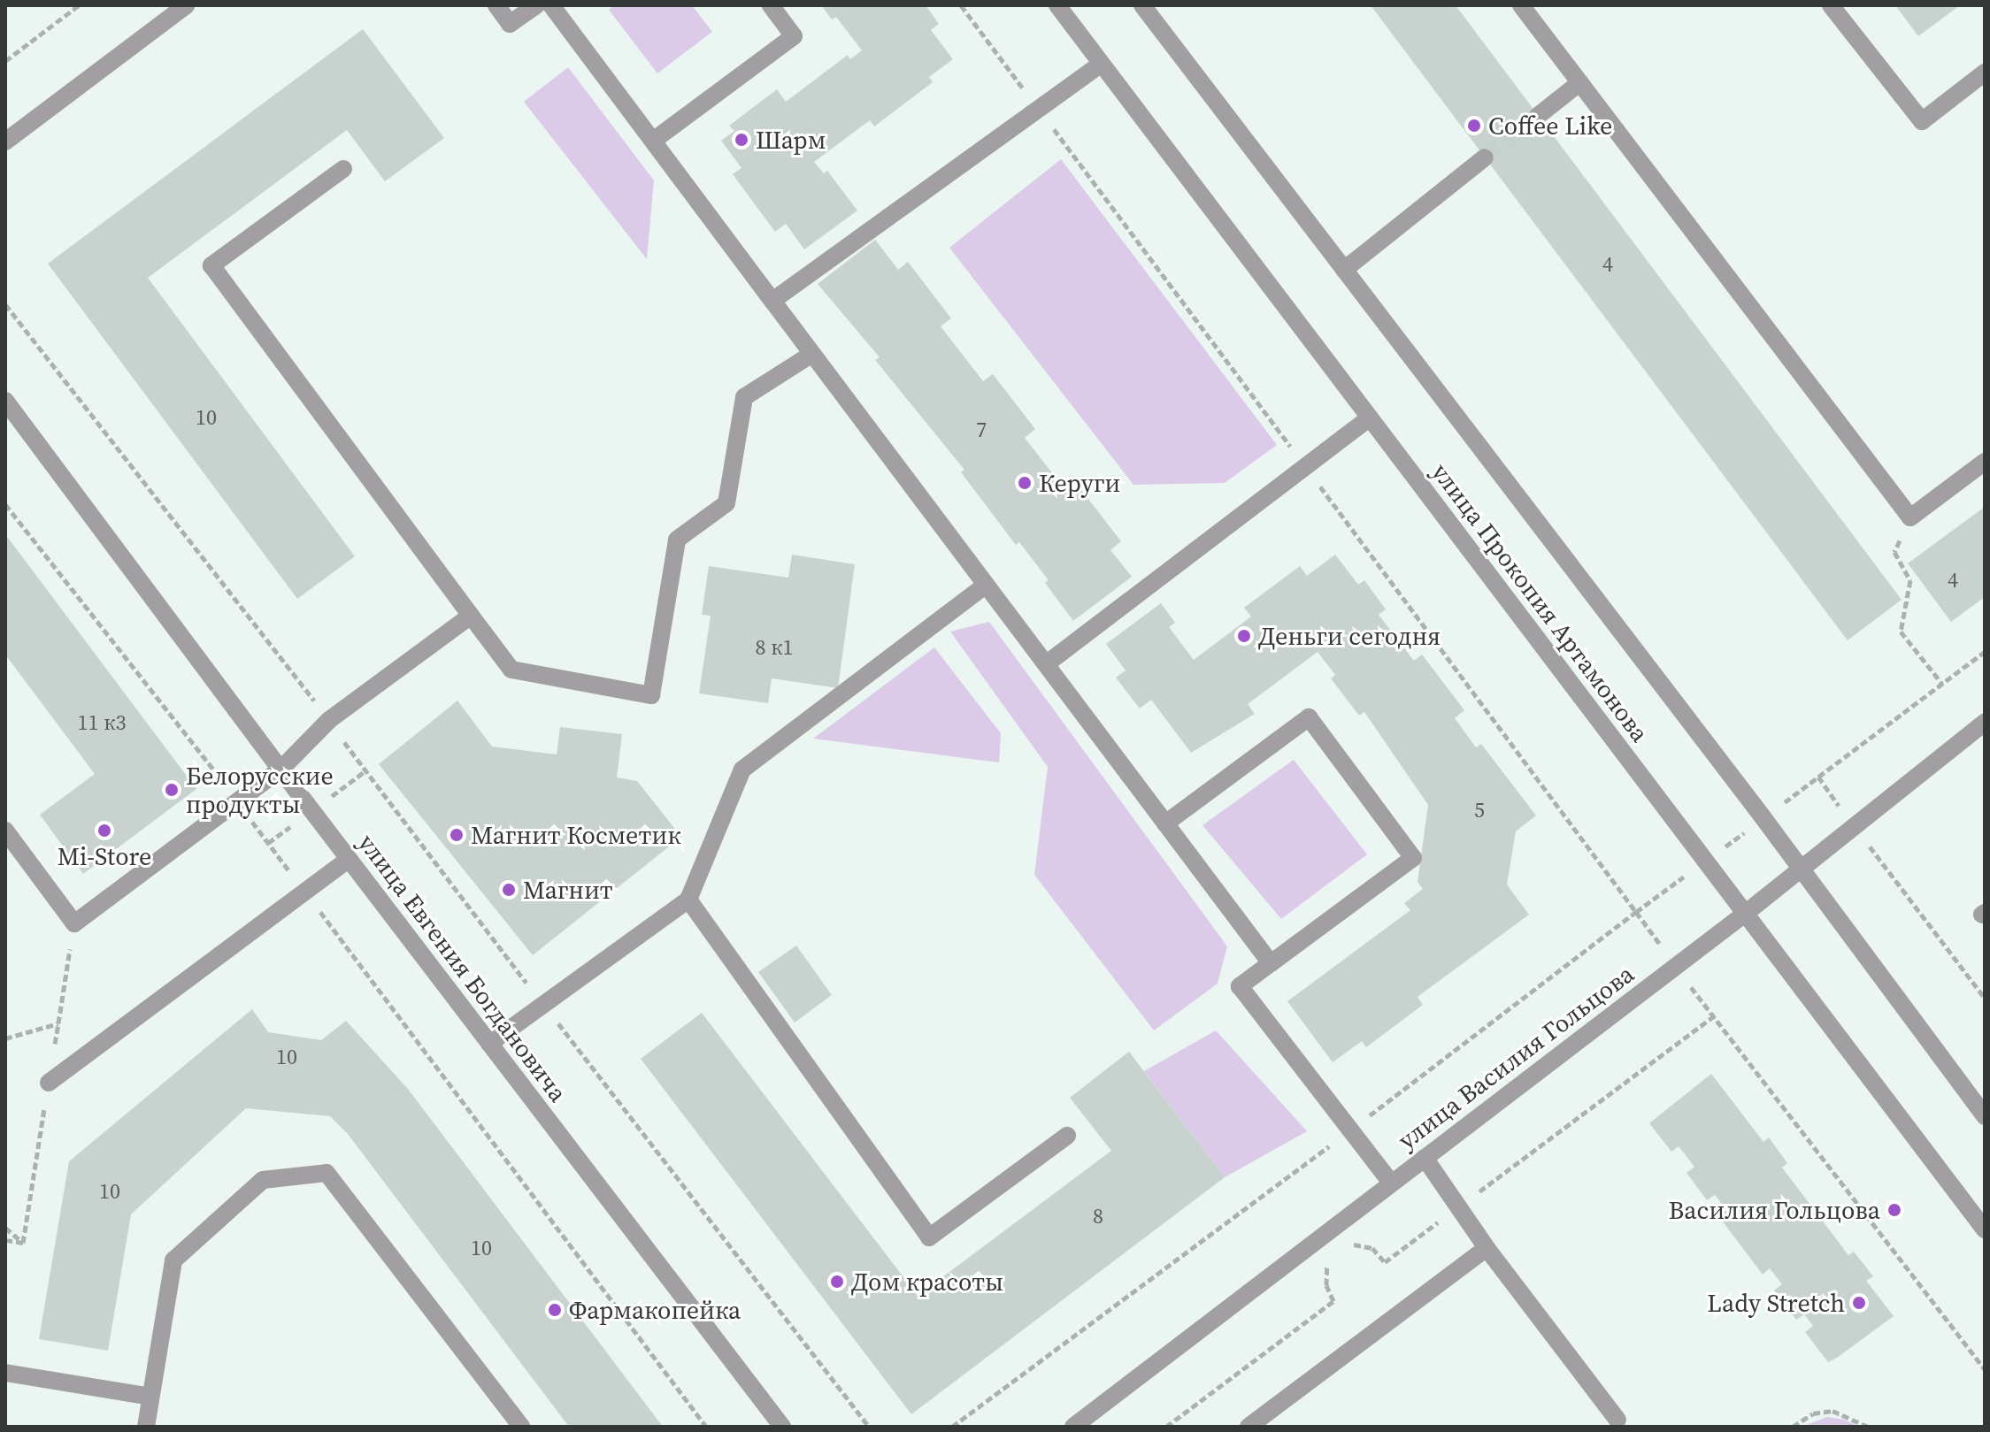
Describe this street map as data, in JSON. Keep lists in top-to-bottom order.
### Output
{
  "streets": {
    "street": ["улица Прокопия Артамонова", "улица Евгения Богдановича", "улица Василия Гольцова"]
  },
  "crossings": [
    ["улица Прокопия Артамонова", "улица Василия Гольцова"]
  ],
  "places": [
    "Coffee Like",
    "Шарм",
    "Керуги",
    "Деньги сегодня",
    "Белорусские продукты",
    "Mi-Store",
    "Магнит Косметик",
    "Магнит",
    "Василия Гольцова",
    "Дом красоты",
    "Lady Stretch",
    "Фармакопейка"
  ],
  "house_numbers": [
    "4",
    "10",
    "7",
    "4",
    "8 к1",
    "11 к3",
    "5",
    "10",
    "10",
    "8",
    "10"
  ]
}
